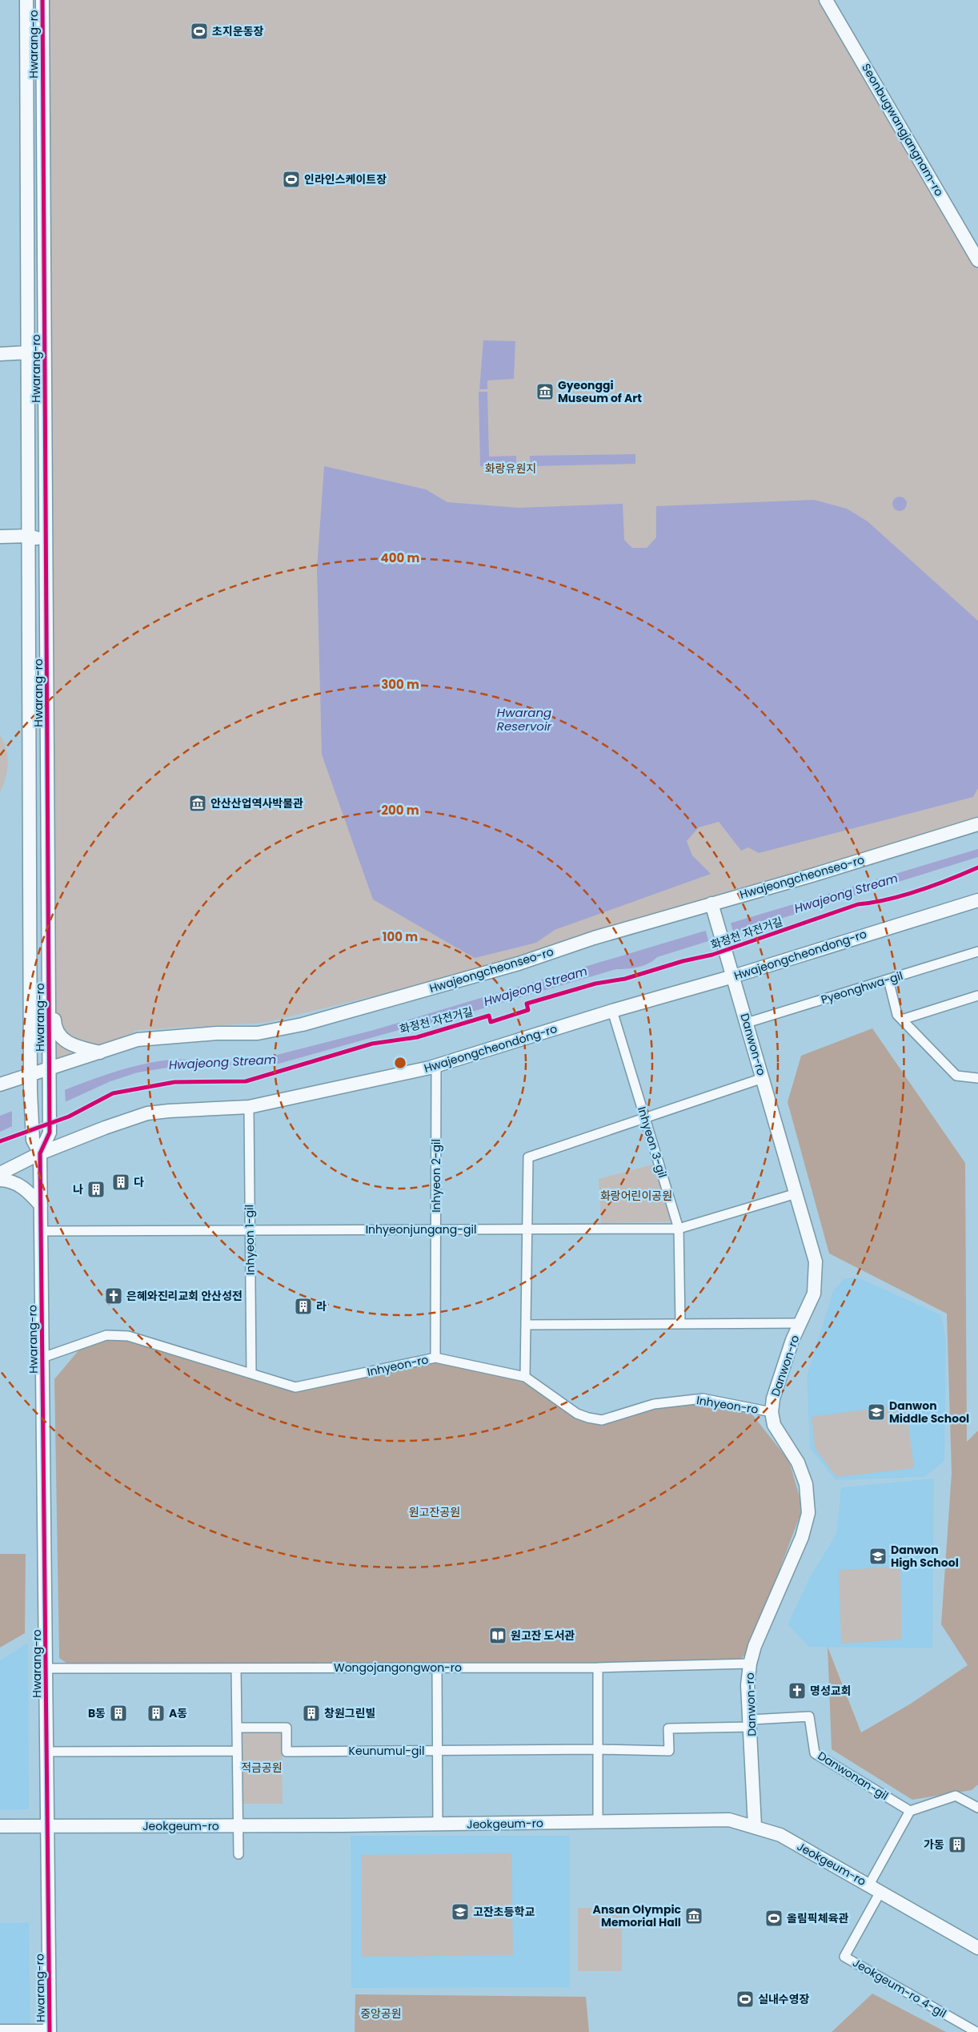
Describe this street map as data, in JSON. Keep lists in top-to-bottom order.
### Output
{
  "streets": {
    "street": [
      "Hwarang-ro",
      "Seonbugwangjangnam-ro",
      "Hwajeongcheonseo-ro",
      "Hwajeongcheondong-ro",
      "Pyeonghwa-gil",
      "Danwon-ro",
      "Inhyeon 3-gil",
      "Inhyeon 2-gil",
      "Inhyeonjungang-gil",
      "Inhyeon 1-gil",
      "Inhyeon-ro",
      "Wongojangongwon-ro",
      "Keunumul-gil",
      "Danwonan-gil",
      "Jeokgeum-ro",
      "Jeokgeum-ro 4-gil"
    ],
    "cycle path": ["화정천 자전거길"]
  },
  "crossings": [
    ["Hwarang-ro", "Hwajeongcheonseo-ro"],
    ["Hwarang-ro", "Hwajeongcheondong-ro"],
    ["Hwarang-ro", "Inhyeonjungang-gil"],
    ["Hwarang-ro", "Inhyeon-ro"],
    ["Hwarang-ro", "Wongojangongwon-ro"],
    ["Hwarang-ro", "Jeokgeum-ro"],
    ["Hwajeongcheonseo-ro", "Danwon-ro"],
    ["Hwajeongcheondong-ro", "Danwon-ro"],
    ["Hwajeongcheondong-ro", "Inhyeon 3-gil"],
    ["Hwajeongcheondong-ro", "Inhyeon 2-gil"],
    ["Hwajeongcheondong-ro", "Inhyeon 1-gil"],
    ["Pyeonghwa-gil", "Danwon-ro"],
    ["Danwon-ro", "Inhyeonjungang-gil"],
    ["Danwon-ro", "Inhyeon-ro"],
    ["Danwon-ro", "Wongojangongwon-ro"],
    ["Danwon-ro", "Keunumul-gil"],
    ["Danwon-ro", "Danwonan-gil"],
    ["Danwon-ro", "Jeokgeum-ro"],
    ["Inhyeon 3-gil", "Inhyeonjungang-gil"],
    ["Inhyeon 2-gil", "Inhyeonjungang-gil"],
    ["Inhyeon 2-gil", "Inhyeon-ro"],
    ["Inhyeonjungang-gil", "Inhyeon 1-gil"],
    ["Inhyeon 1-gil", "Inhyeon-ro"],
    ["Keunumul-gil", "Danwonan-gil"],
    ["Jeokgeum-ro", "Jeokgeum-ro 4-gil"]
  ],
  "water": ["Hwarang Reservoir", "Hwajeong Stream"],
  "parks": [
    "화랑유원지",
    "화랑어린이공원",
    "원고잔공원",
    "적금공원",
    "중앙공원"
  ],
  "places": {
    "sports": [
      "초지운동장",
      "인라인스케이트장",
      "올림픽체육관",
      "실내수영장"
    ],
    "museum": ["Gyeonggi Museum of Art", "안산산업역사박물관", "Ansan Olympic Memorial Hall"],
    "building": [
      "다",
      "나",
      "라",
      "B동",
      "A동",
      "창원그린빌",
      "가동"
    ],
    "church": ["은혜와진리교회 안산성전", "명성교회"],
    "school or university": ["Danwon Middle School", "Danwon High School", "고잔초등학교"],
    "library": ["원고잔 도서관"]
  },
  "rings": [
    "400 m",
    "300 m",
    "200 m",
    "100 m"
  ]
}
